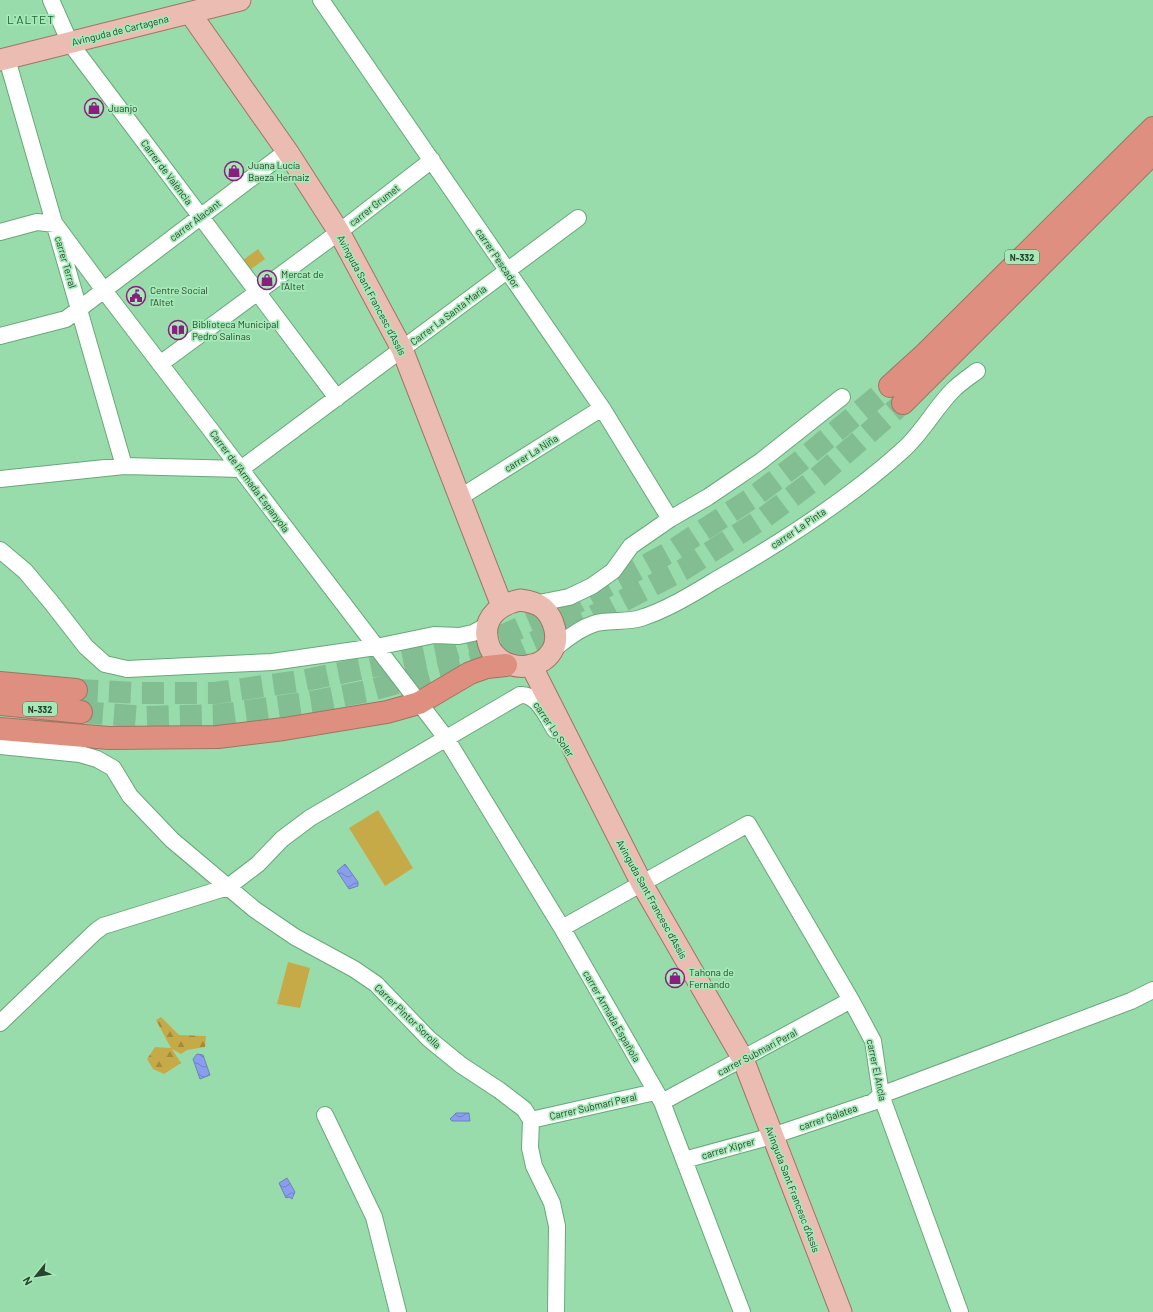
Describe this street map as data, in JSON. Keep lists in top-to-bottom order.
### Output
{
  "streets": {
    "highway": ["N-332"],
    "main road": ["Avinguda de Cartagena", "Avinguda Sant Francesc d’Assís", "Avinguda Sant Francesc d'Assís"],
    "street": [
      "Carrer de València",
      "carrer Grumet",
      "carrer Alacant",
      "carrer Pescador",
      "carrer Terral",
      "Carrer La Santa María",
      "carrer La Niña",
      "Carrer de l'Armada Espanyola",
      "carrer La Pinta",
      "carrer Lo Soler",
      "Carrer Pintor Sorolla",
      "carrer Armada Española",
      "carrer Submarí Peral",
      "carrer El Ancla",
      "Carrer Submarí Peral",
      "carrer Galatea",
      "carrer Xiprer"
    ]
  },
  "crossings": [
    ["Avinguda de Cartagena", "Carrer de València"],
    ["Avinguda de Cartagena", "carrer Terral"],
    ["Avinguda de Cartagena", "Avinguda Sant Francesc d’Assís"],
    ["Carrer de València", "carrer Grumet"],
    ["Carrer de València", "carrer Alacant"],
    ["Carrer de València", "Carrer La Santa María"],
    ["carrer Grumet", "carrer Pescador"],
    ["carrer Grumet", "Avinguda Sant Francesc d’Assís"],
    ["carrer Grumet", "Carrer de l'Armada Espanyola"],
    ["carrer Alacant", "carrer Terral"],
    ["carrer Alacant", "Avinguda Sant Francesc d’Assís"],
    ["carrer Alacant", "Carrer de l'Armada Espanyola"],
    ["carrer Pescador", "Carrer La Santa María"],
    ["carrer Pescador", "carrer La Niña"],
    ["carrer Terral", "Carrer de l'Armada Espanyola"],
    ["Avinguda Sant Francesc d’Assís", "Carrer La Santa María"],
    ["Avinguda Sant Francesc d’Assís", "carrer La Niña"],
    ["Avinguda Sant Francesc d’Assís", "carrer La Pinta"],
    ["Avinguda Sant Francesc d’Assís", "Avinguda Sant Francesc d'Assís"],
    ["Carrer La Santa María", "Carrer de l'Armada Espanyola"],
    ["Carrer de l'Armada Espanyola", "carrer Lo Soler"],
    ["Carrer de l'Armada Espanyola", "carrer Armada Española"],
    ["carrer La Pinta", "Avinguda Sant Francesc d'Assís"],
    ["carrer Lo Soler", "Avinguda Sant Francesc d'Assís"],
    ["carrer Lo Soler", "Carrer Pintor Sorolla"],
    ["carrer Lo Soler", "carrer Armada Española"],
    ["Avinguda Sant Francesc d'Assís", "carrer Submarí Peral"],
    ["Avinguda Sant Francesc d'Assís", "carrer El Ancla"],
    ["Avinguda Sant Francesc d'Assís", "carrer Galatea"],
    ["Avinguda Sant Francesc d'Assís", "carrer Xiprer"],
    ["Carrer Pintor Sorolla", "Carrer Submarí Peral"],
    ["carrer Armada Española", "carrer Submarí Peral"],
    ["carrer Armada Española", "Carrer Submarí Peral"],
    ["carrer Armada Española", "carrer Xiprer"],
    ["carrer Submarí Peral", "carrer El Ancla"],
    ["carrer Submarí Peral", "Carrer Submarí Peral"],
    ["carrer El Ancla", "carrer Galatea"],
    ["carrer Galatea", "carrer Xiprer"]
  ],
  "districts": ["L'ALTET"],
  "places": {
    "shop": [
      "Juanjo",
      "Juana Lucía Baeza Hernaiz",
      "Mercat de l'Altet",
      "Tahona de Fernando"
    ],
    "public building": ["Centre Social l'Altet"],
    "library": ["Biblioteca Municipal Pedro Salinas"]
  },
  "north": "bottom left"
}
